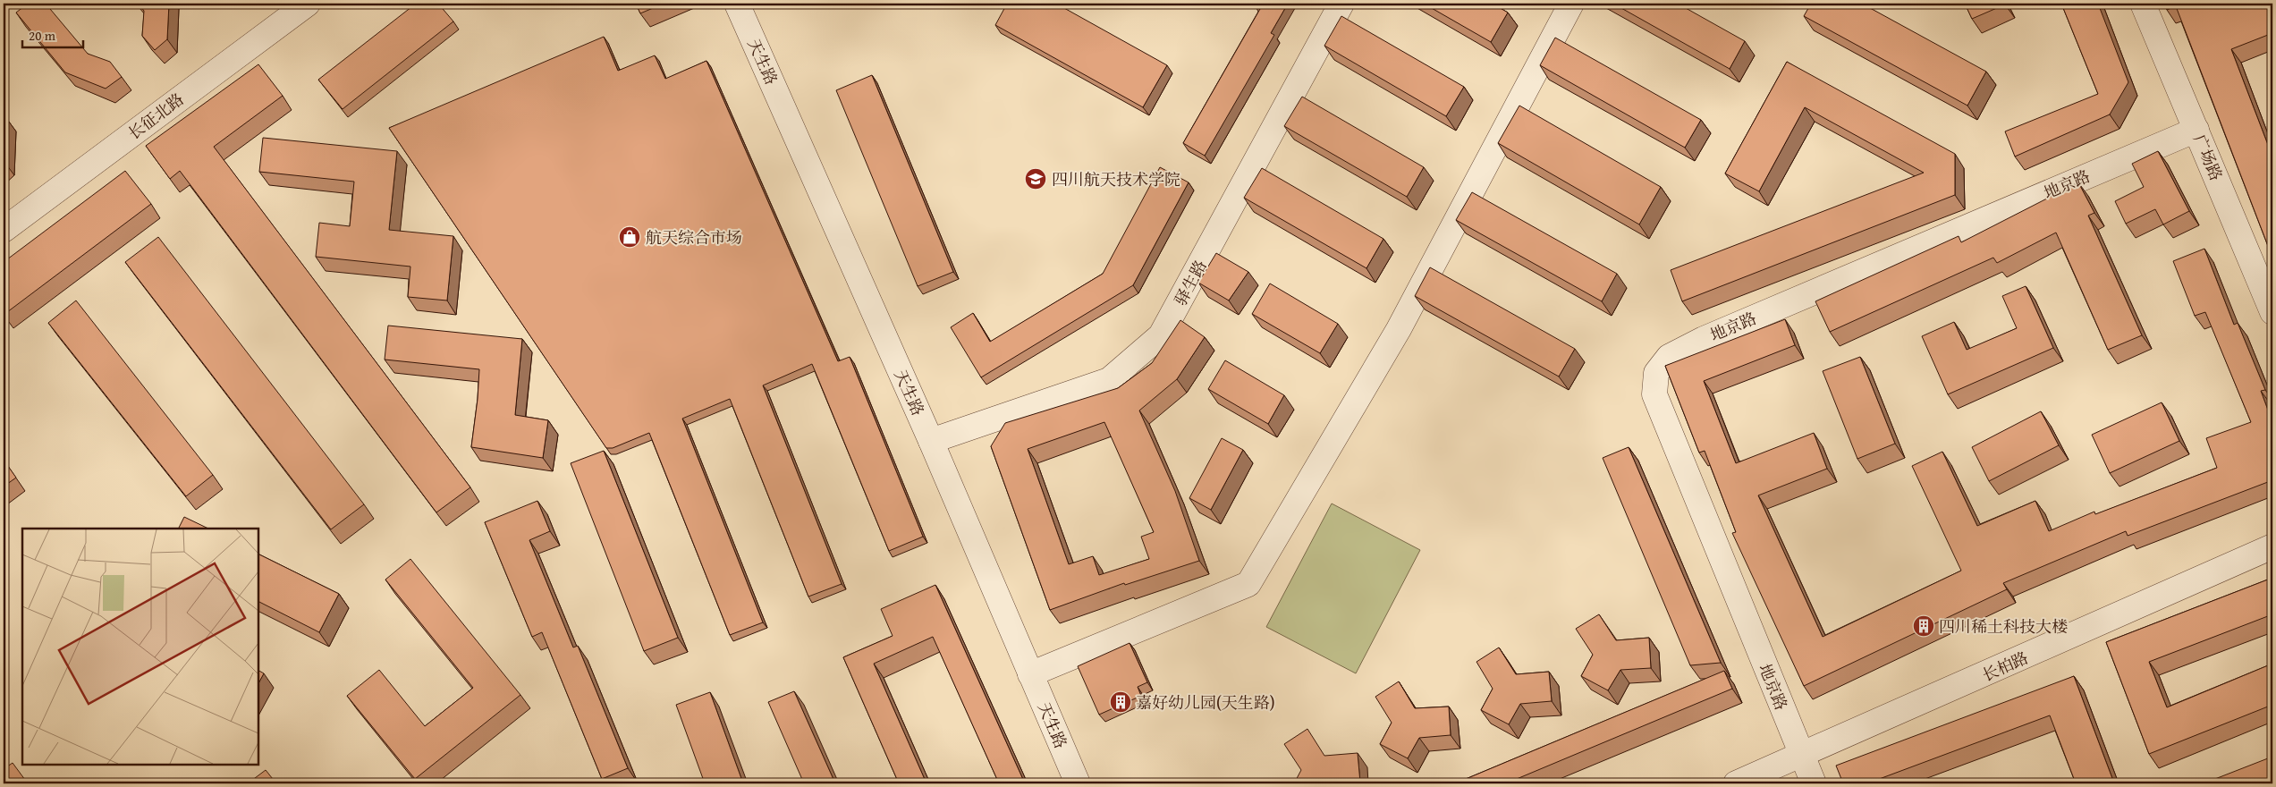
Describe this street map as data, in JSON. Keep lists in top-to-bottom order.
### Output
{
  "streets": {
    "street": [
      "天生路",
      "长征北路",
      "广场路",
      "地京路",
      "驿生路",
      "长柏路"
    ]
  },
  "crossings": [
    ["天生路", "驿生路"],
    ["广场路", "地京路"],
    ["地京路", "长柏路"]
  ],
  "places": {
    "school or university": ["四川航天技术学院"],
    "shop": ["航天综合市场"],
    "building": ["四川稀土科技大楼", "嘉好幼儿园(天生路)"]
  },
  "scale_bar": "20 m"
}
